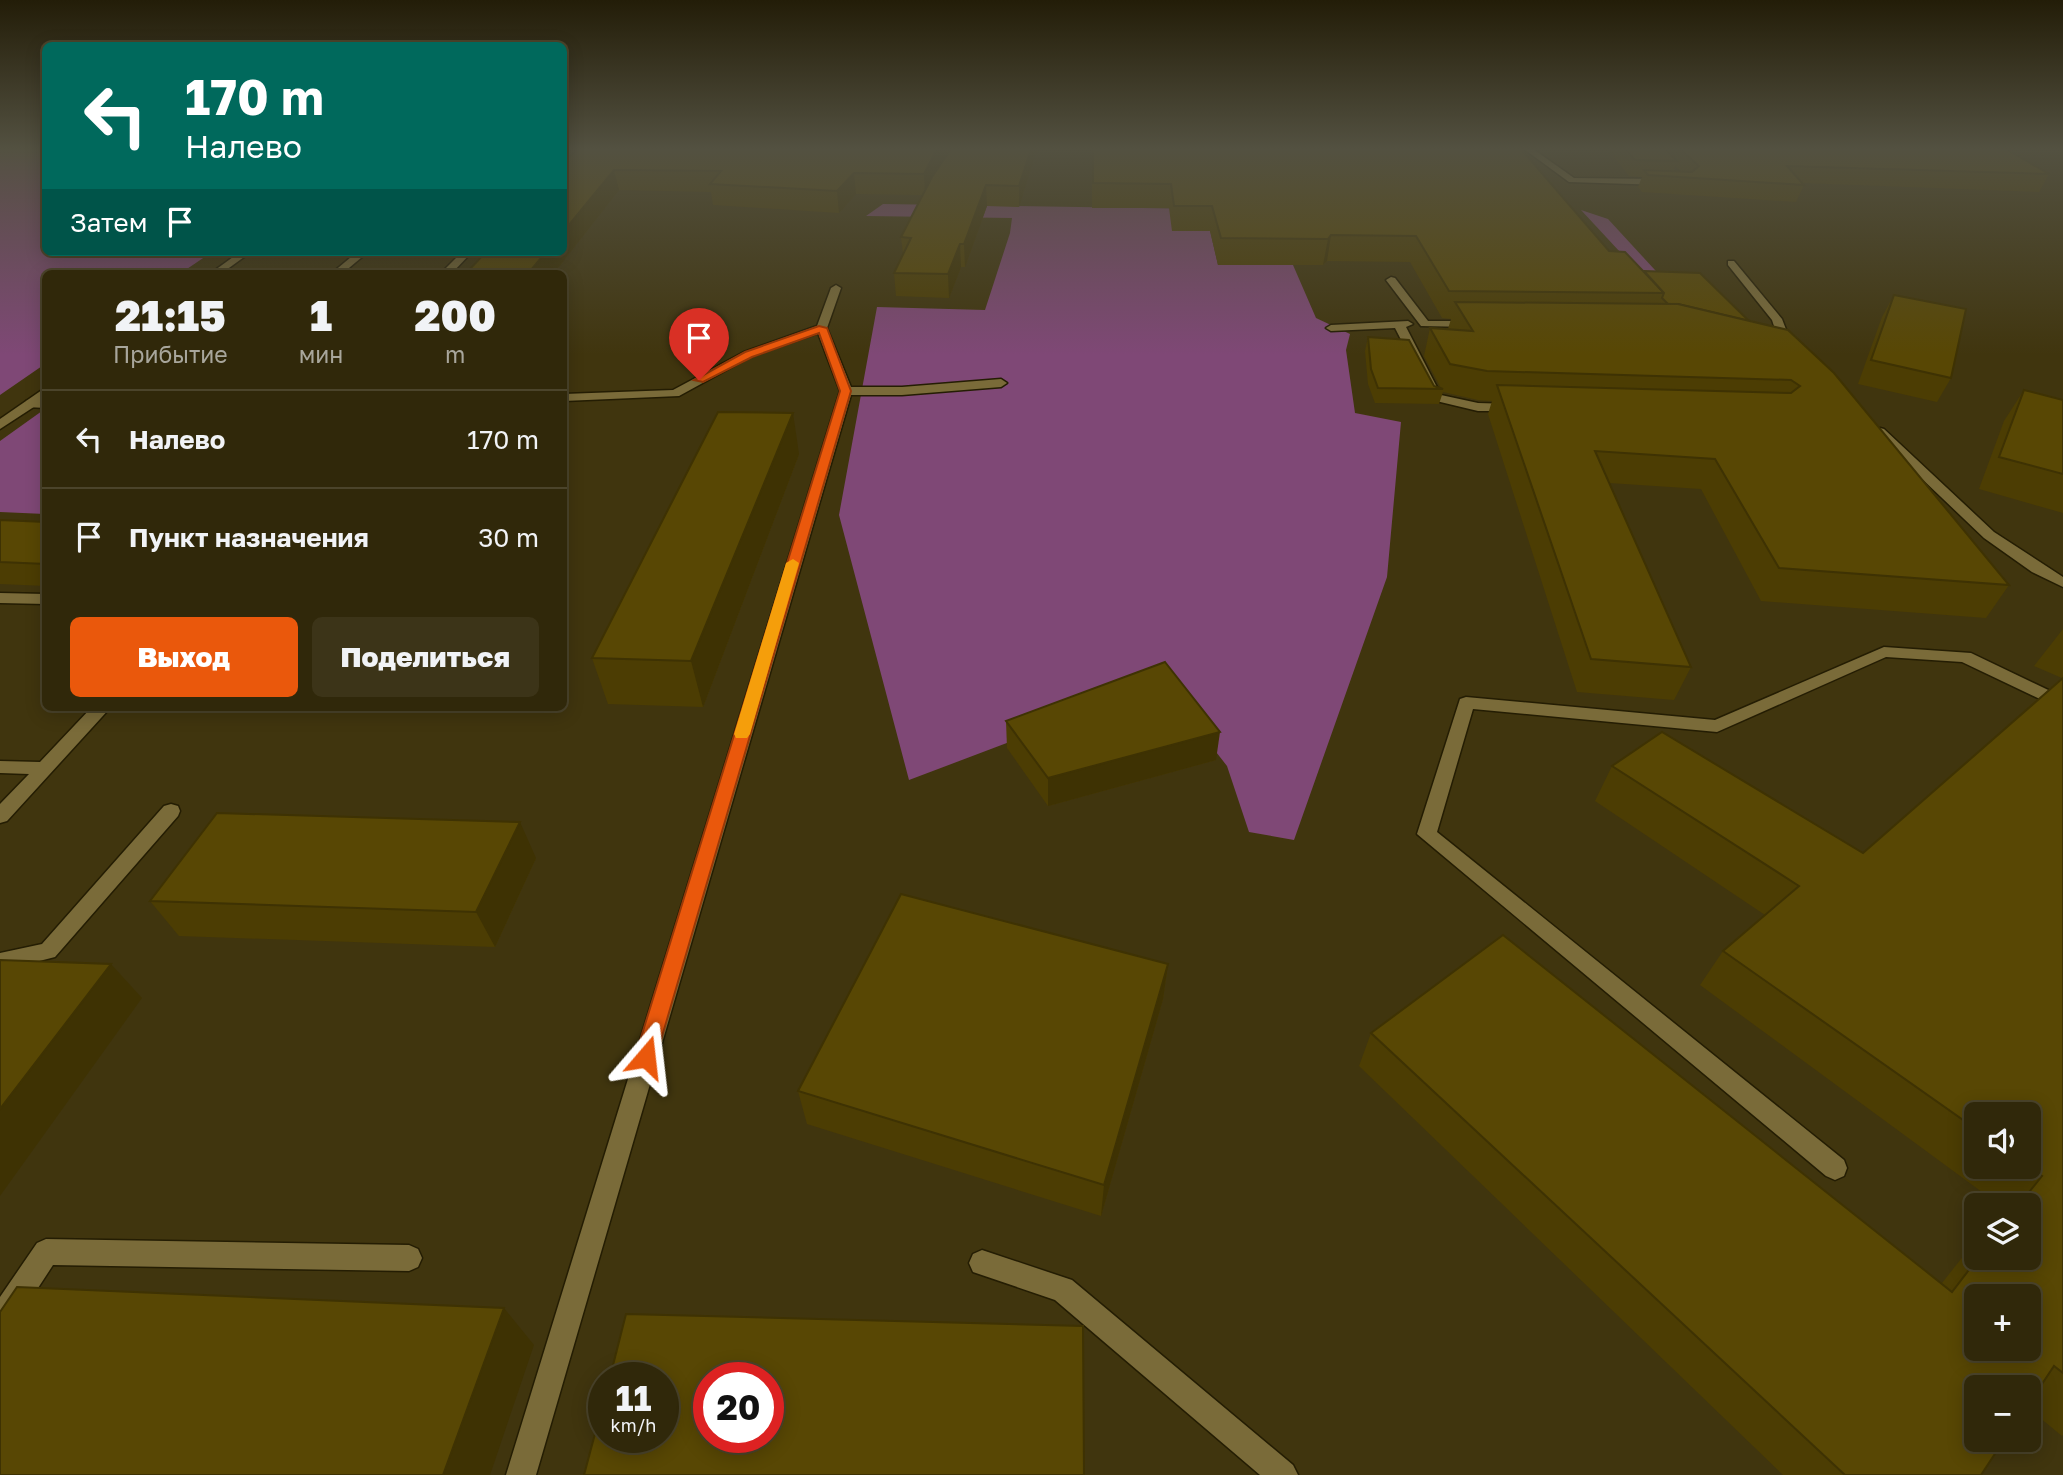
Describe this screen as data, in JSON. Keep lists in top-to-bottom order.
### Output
{
  "page": {
    "turn": ["170 m", "Налево"],
    "then": "Затем",
    "eta": [
      "21:15",
      "Прибытие",
      "1",
      "мин",
      "200",
      "m"
    ],
    "list": [
      {
        "name": "Налево",
        "value": "170 m"
      },
      {
        "name": "Пункт назначения",
        "value": "30 m"
      }
    ],
    "buttons": ["Выход", "Поделиться"],
    "map_buttons": ["+", "−"],
    "speed": "11 km/h",
    "limit": "20"
  }
}
